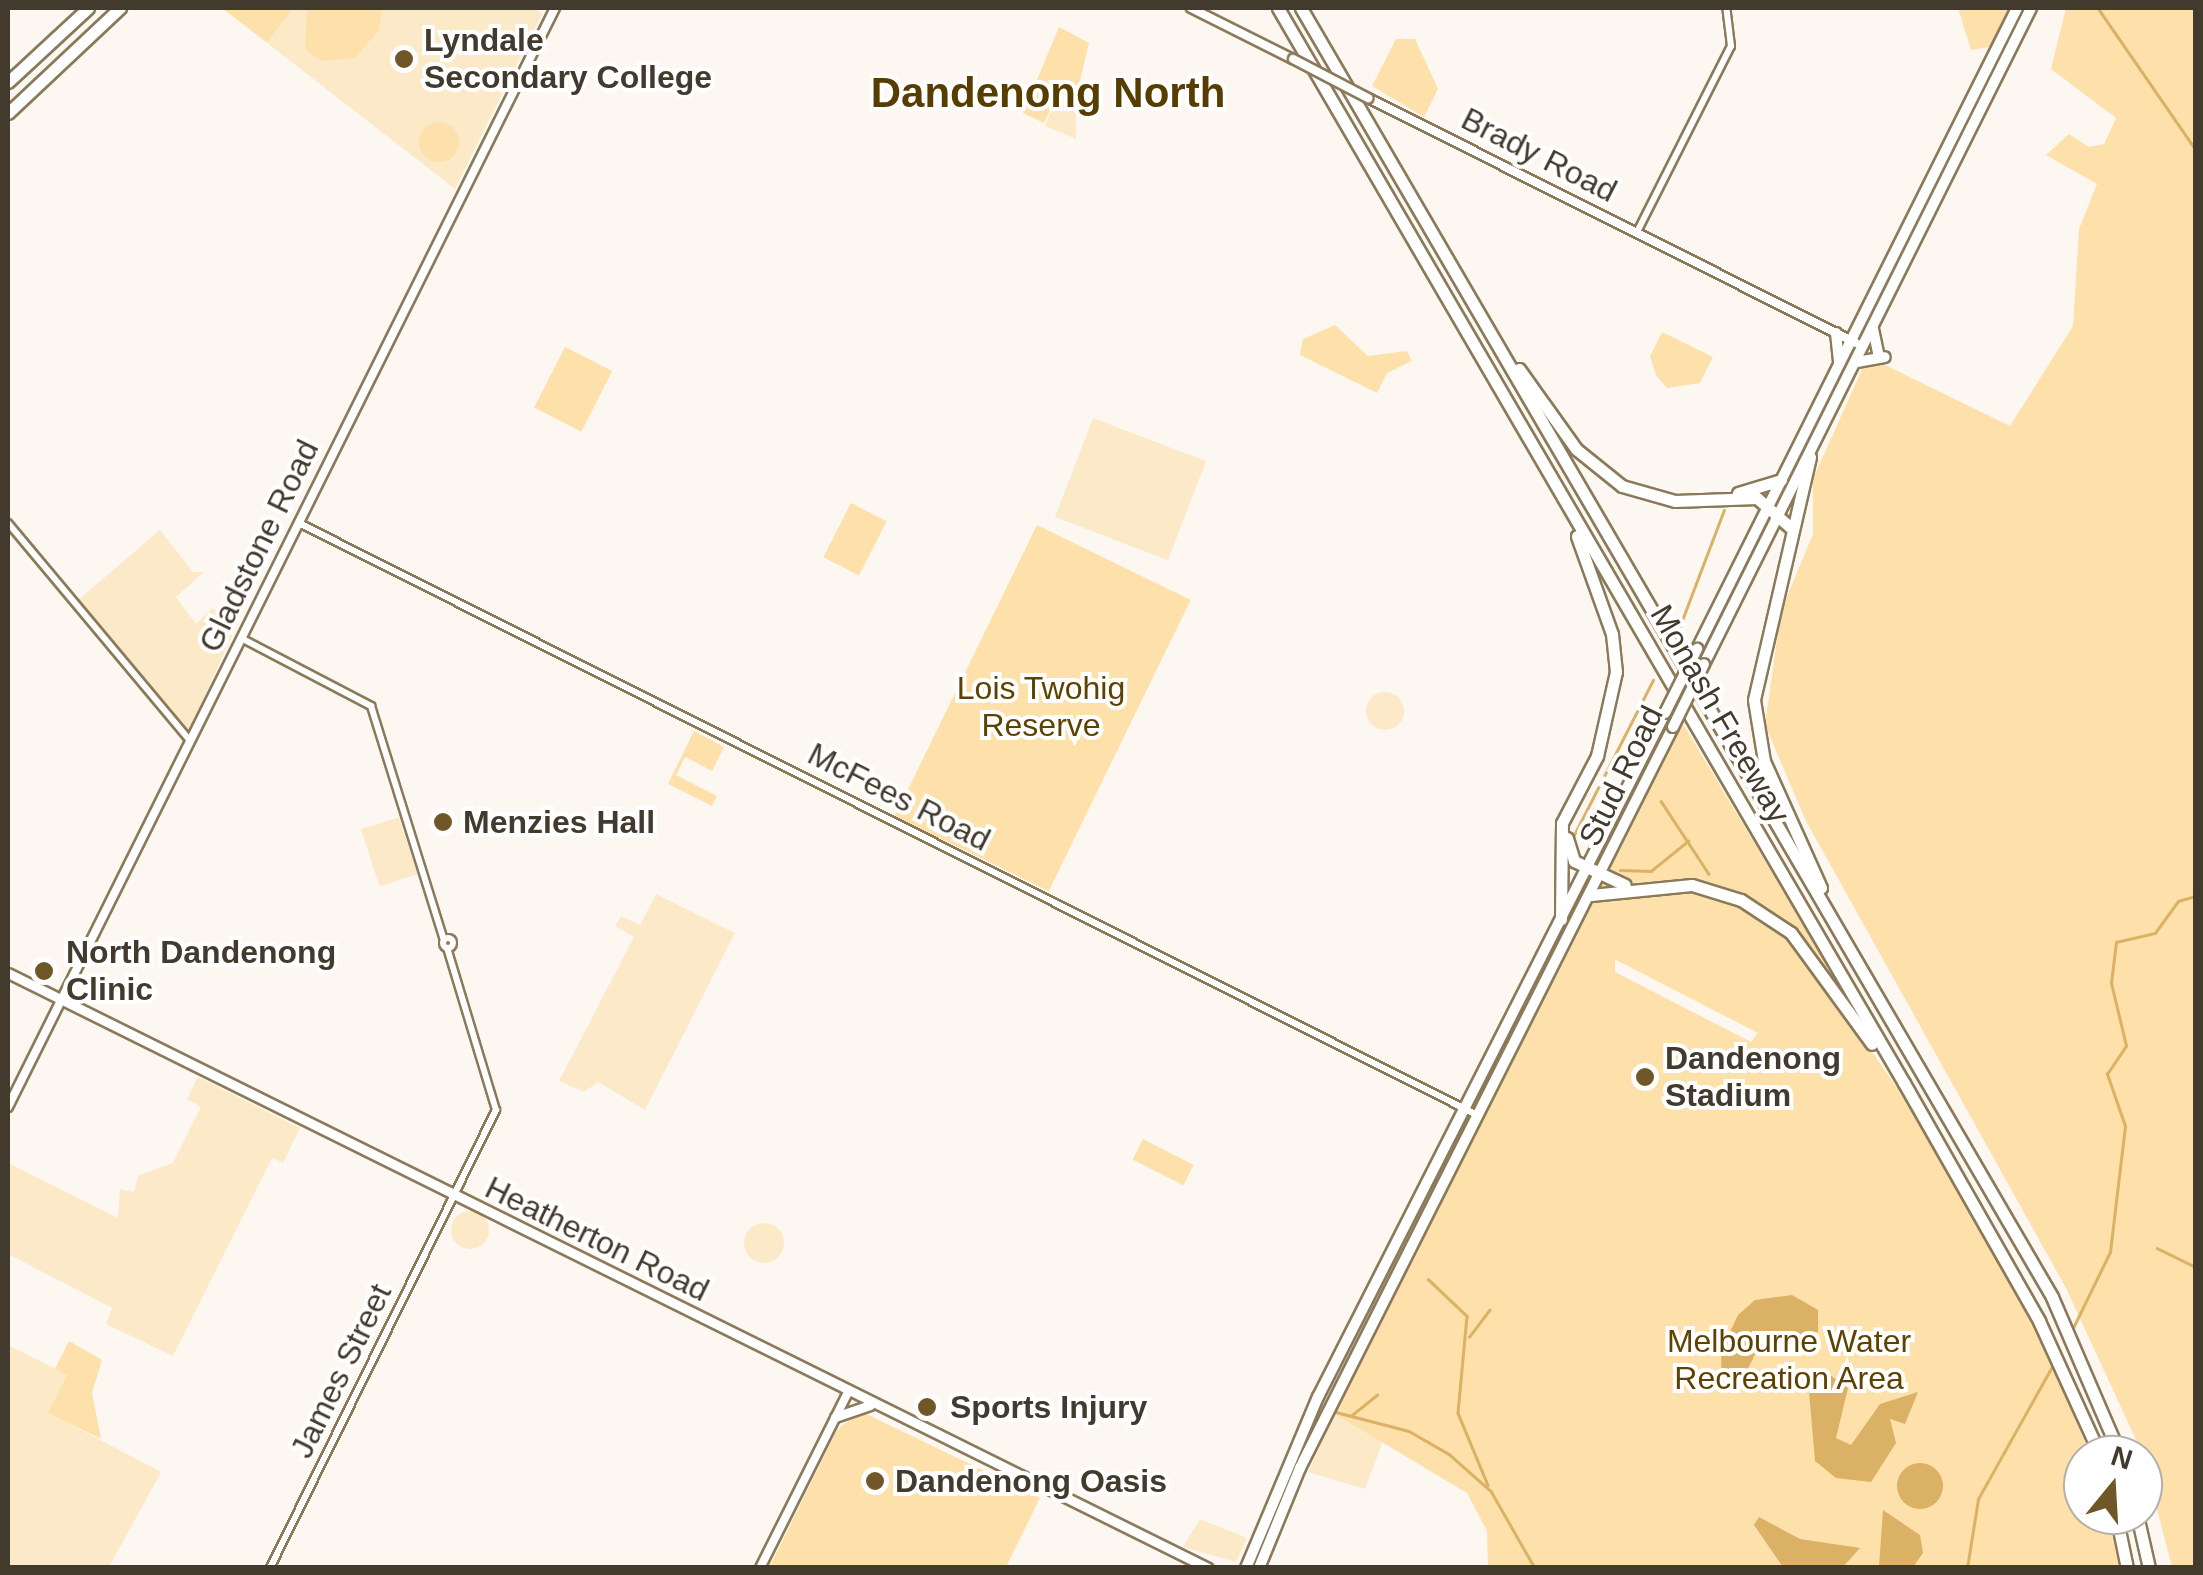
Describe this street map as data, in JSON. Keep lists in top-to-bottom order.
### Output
{
  "streets": {
    "highway": ["Monash Freeway", "Stud Road"],
    "main road": ["Brady Road", "Gladstone Road", "Heatherton Road"],
    "street": ["McFees Road", "James Street"]
  },
  "crossings": [
    ["Brady Road", "Stud Road"],
    ["Gladstone Road", "McFees Road"],
    ["Gladstone Road", "Heatherton Road"],
    ["Gladstone Road", "James Street"],
    ["Stud Road", "McFees Road"],
    ["Heatherton Road", "James Street"]
  ],
  "districts": ["Dandenong North"],
  "parks": ["Lois Twohig Reserve", "Melbourne Water Recreation Area"],
  "places": [
    "Lyndale Secondary College",
    "Menzies Hall",
    "North Dandenong Clinic",
    "Dandenong Stadium",
    "Sports Injury",
    "Dandenong Oasis"
  ],
  "north": "top"
}
